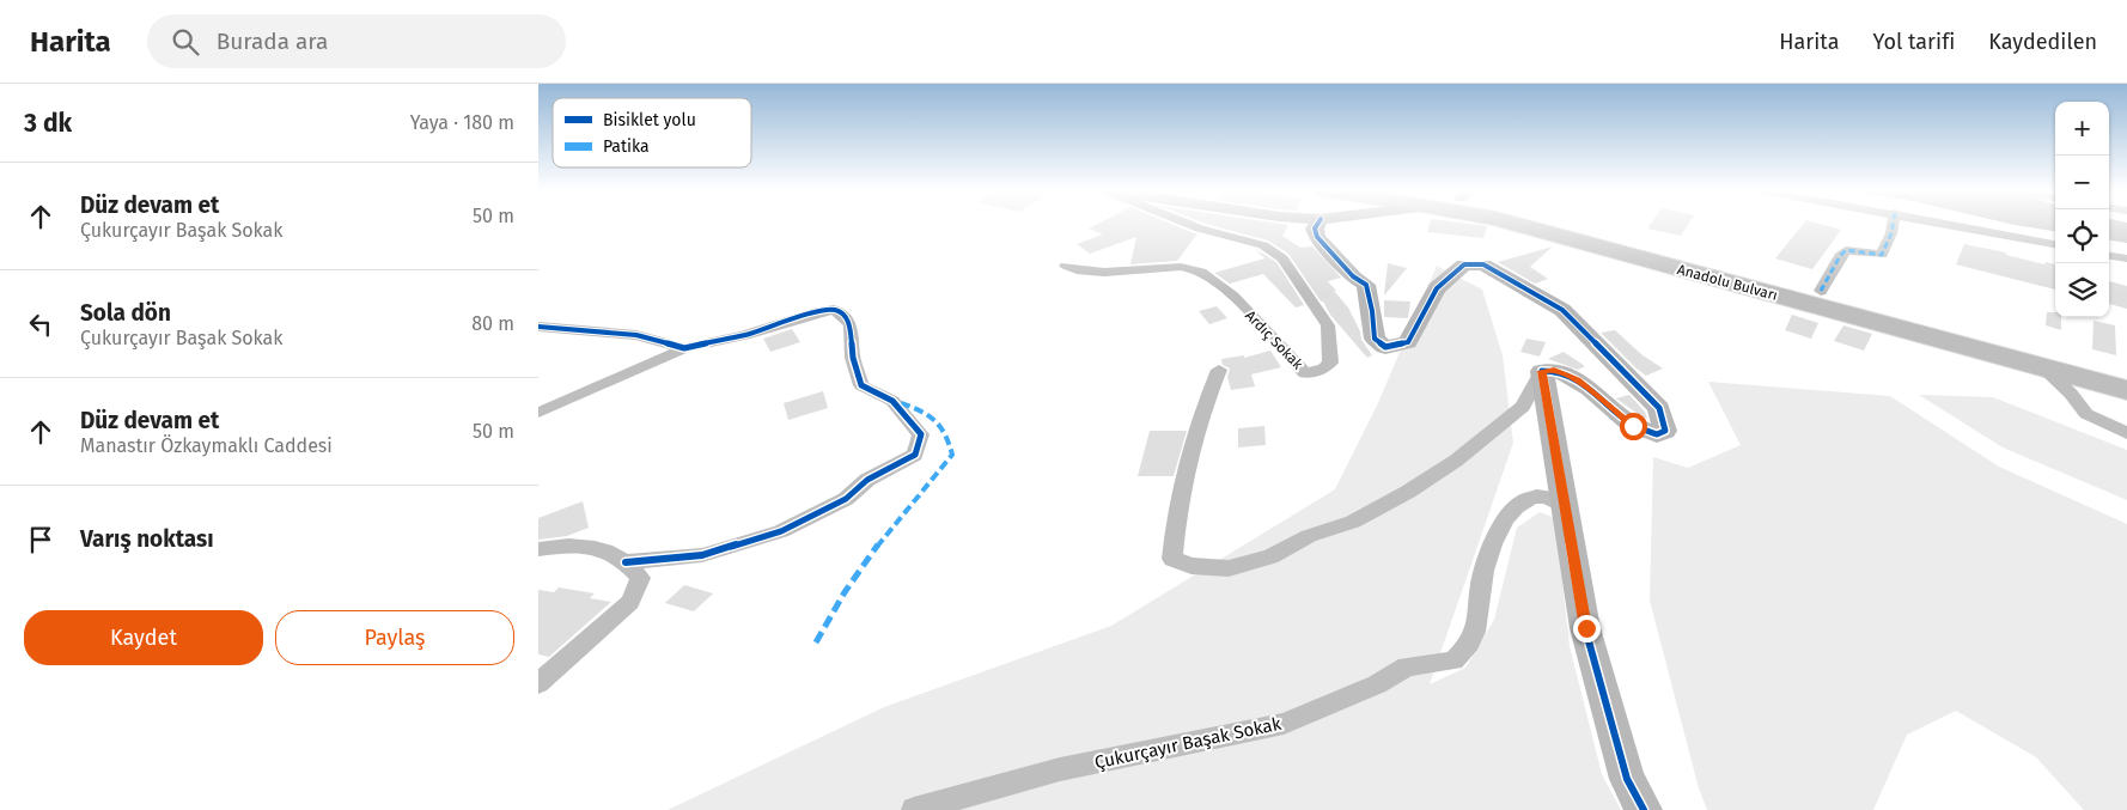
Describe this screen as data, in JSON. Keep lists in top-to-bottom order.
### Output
{
  "streets": {
    "highway": ["Anadolu Bulvarı"],
    "street": ["Ardıç Sokak", "Çukurçayır Başak Sokak"]
  },
  "legend": ["Bisiklet yolu", "Patika"],
  "page": {
    "header": "Harita",
    "search": "Burada ara",
    "nav": ["Harita", "Yol tarifi", "Kaydedilen"],
    "heading": ["3 dk", "Yaya · 180 m"],
    "map_buttons": ["+", "−"],
    "list": [
      ["Düz devam et", "Çukurçayır Başak Sokak", "50 m"],
      ["Sola dön", "Çukurçayır Başak Sokak", "80 m"],
      ["Düz devam et", "Manastır Özkaymaklı Caddesi", "50 m"],
      "Varış noktası"
    ],
    "buttons": ["Kaydet", "Paylaş"]
  }
}
